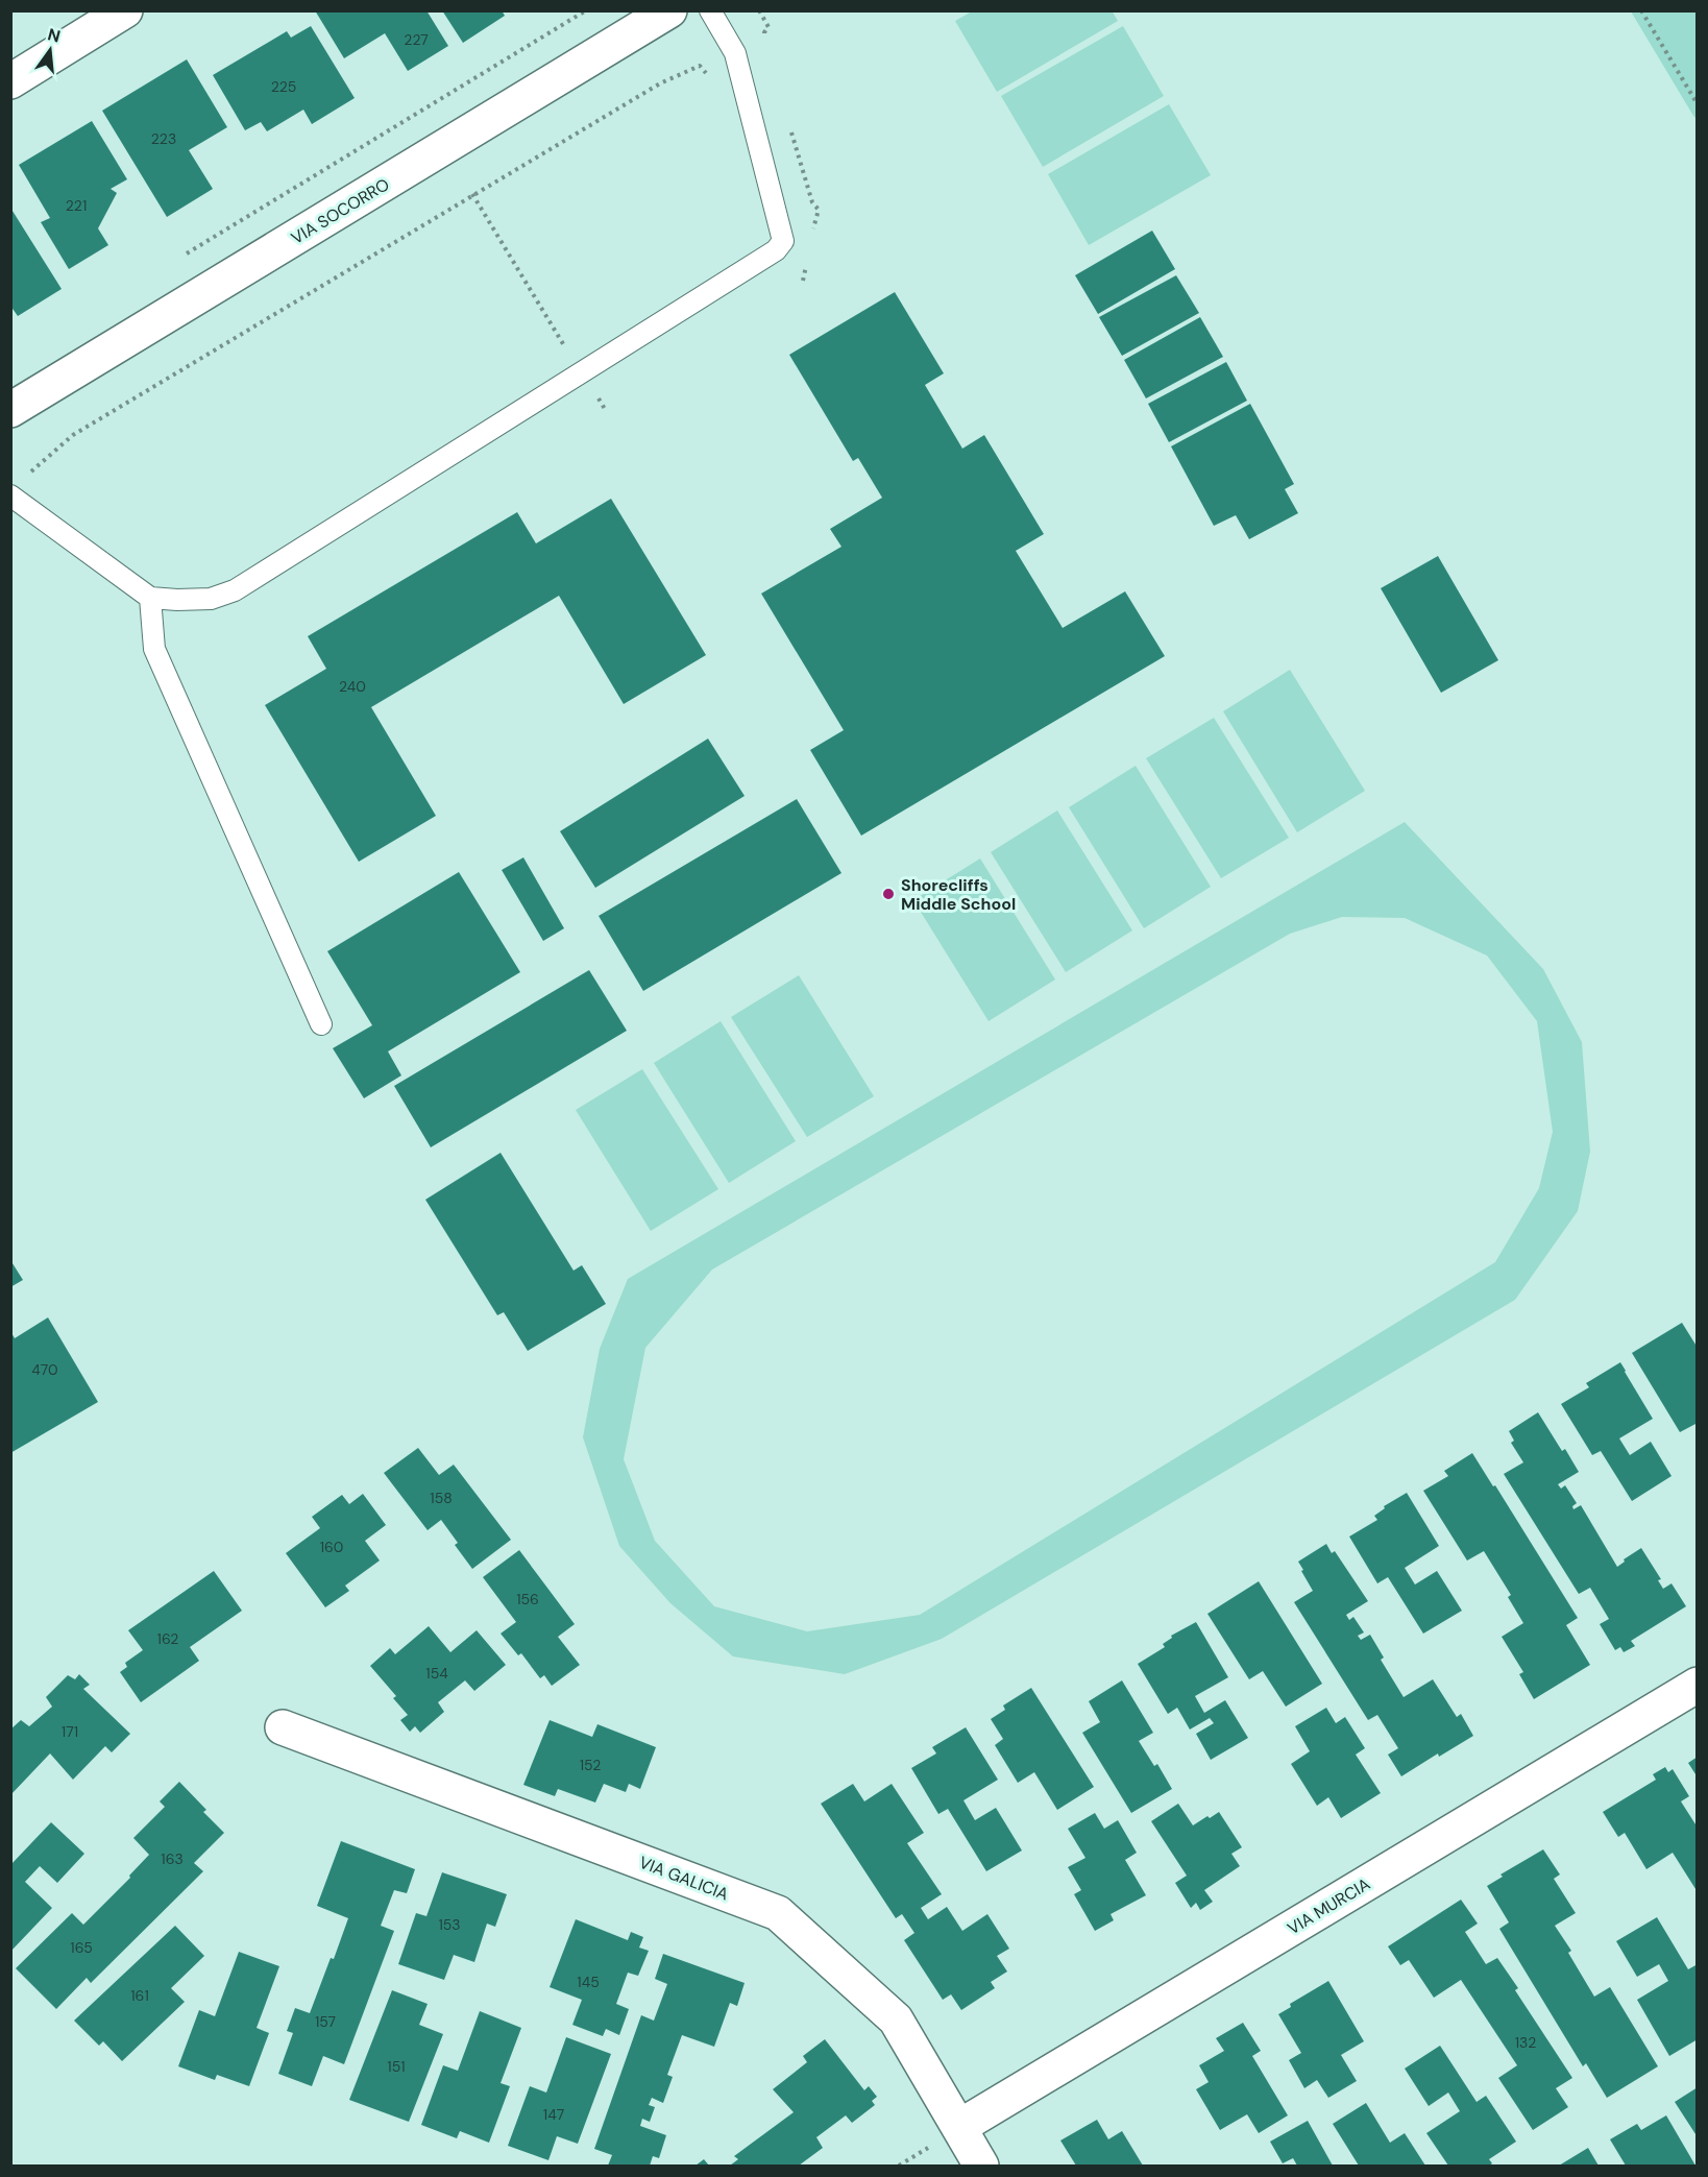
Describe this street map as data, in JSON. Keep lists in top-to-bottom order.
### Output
{
  "streets": {
    "street": ["VIA SOCORRO", "VIA GALICIA", "VIA MURCIA"]
  },
  "crossings": [
    ["VIA GALICIA", "VIA MURCIA"]
  ],
  "places": ["Shorecliffs Middle School"],
  "house_numbers": [
    "227",
    "225",
    "223",
    "221",
    "240",
    "470",
    "158",
    "160",
    "156",
    "162",
    "154",
    "171",
    "152",
    "163",
    "153",
    "165",
    "145",
    "161",
    "157",
    "132",
    "151",
    "147"
  ],
  "north": "top"
}
